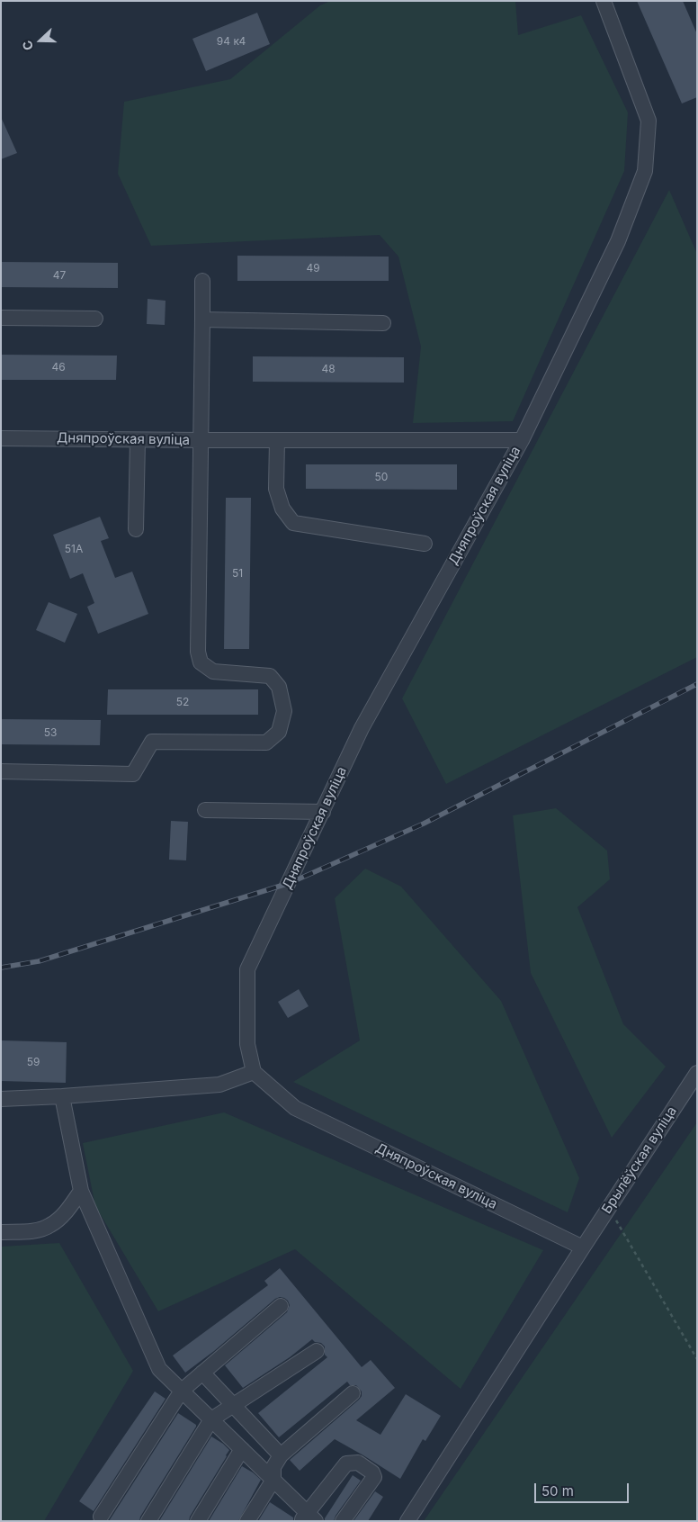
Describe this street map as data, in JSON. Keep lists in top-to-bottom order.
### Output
{
  "streets": {
    "street": ["Дняпроўская вуліца", "Брылёўская вуліца"]
  },
  "crossings": [
    ["Дняпроўская вуліца", "Брылёўская вуліца"]
  ],
  "house_numbers": [
    "94 к4",
    "49",
    "47",
    "46",
    "48",
    "50",
    "51А",
    "51",
    "52",
    "53",
    "59"
  ],
  "scale_bar": "50 m",
  "north": "left"
}
